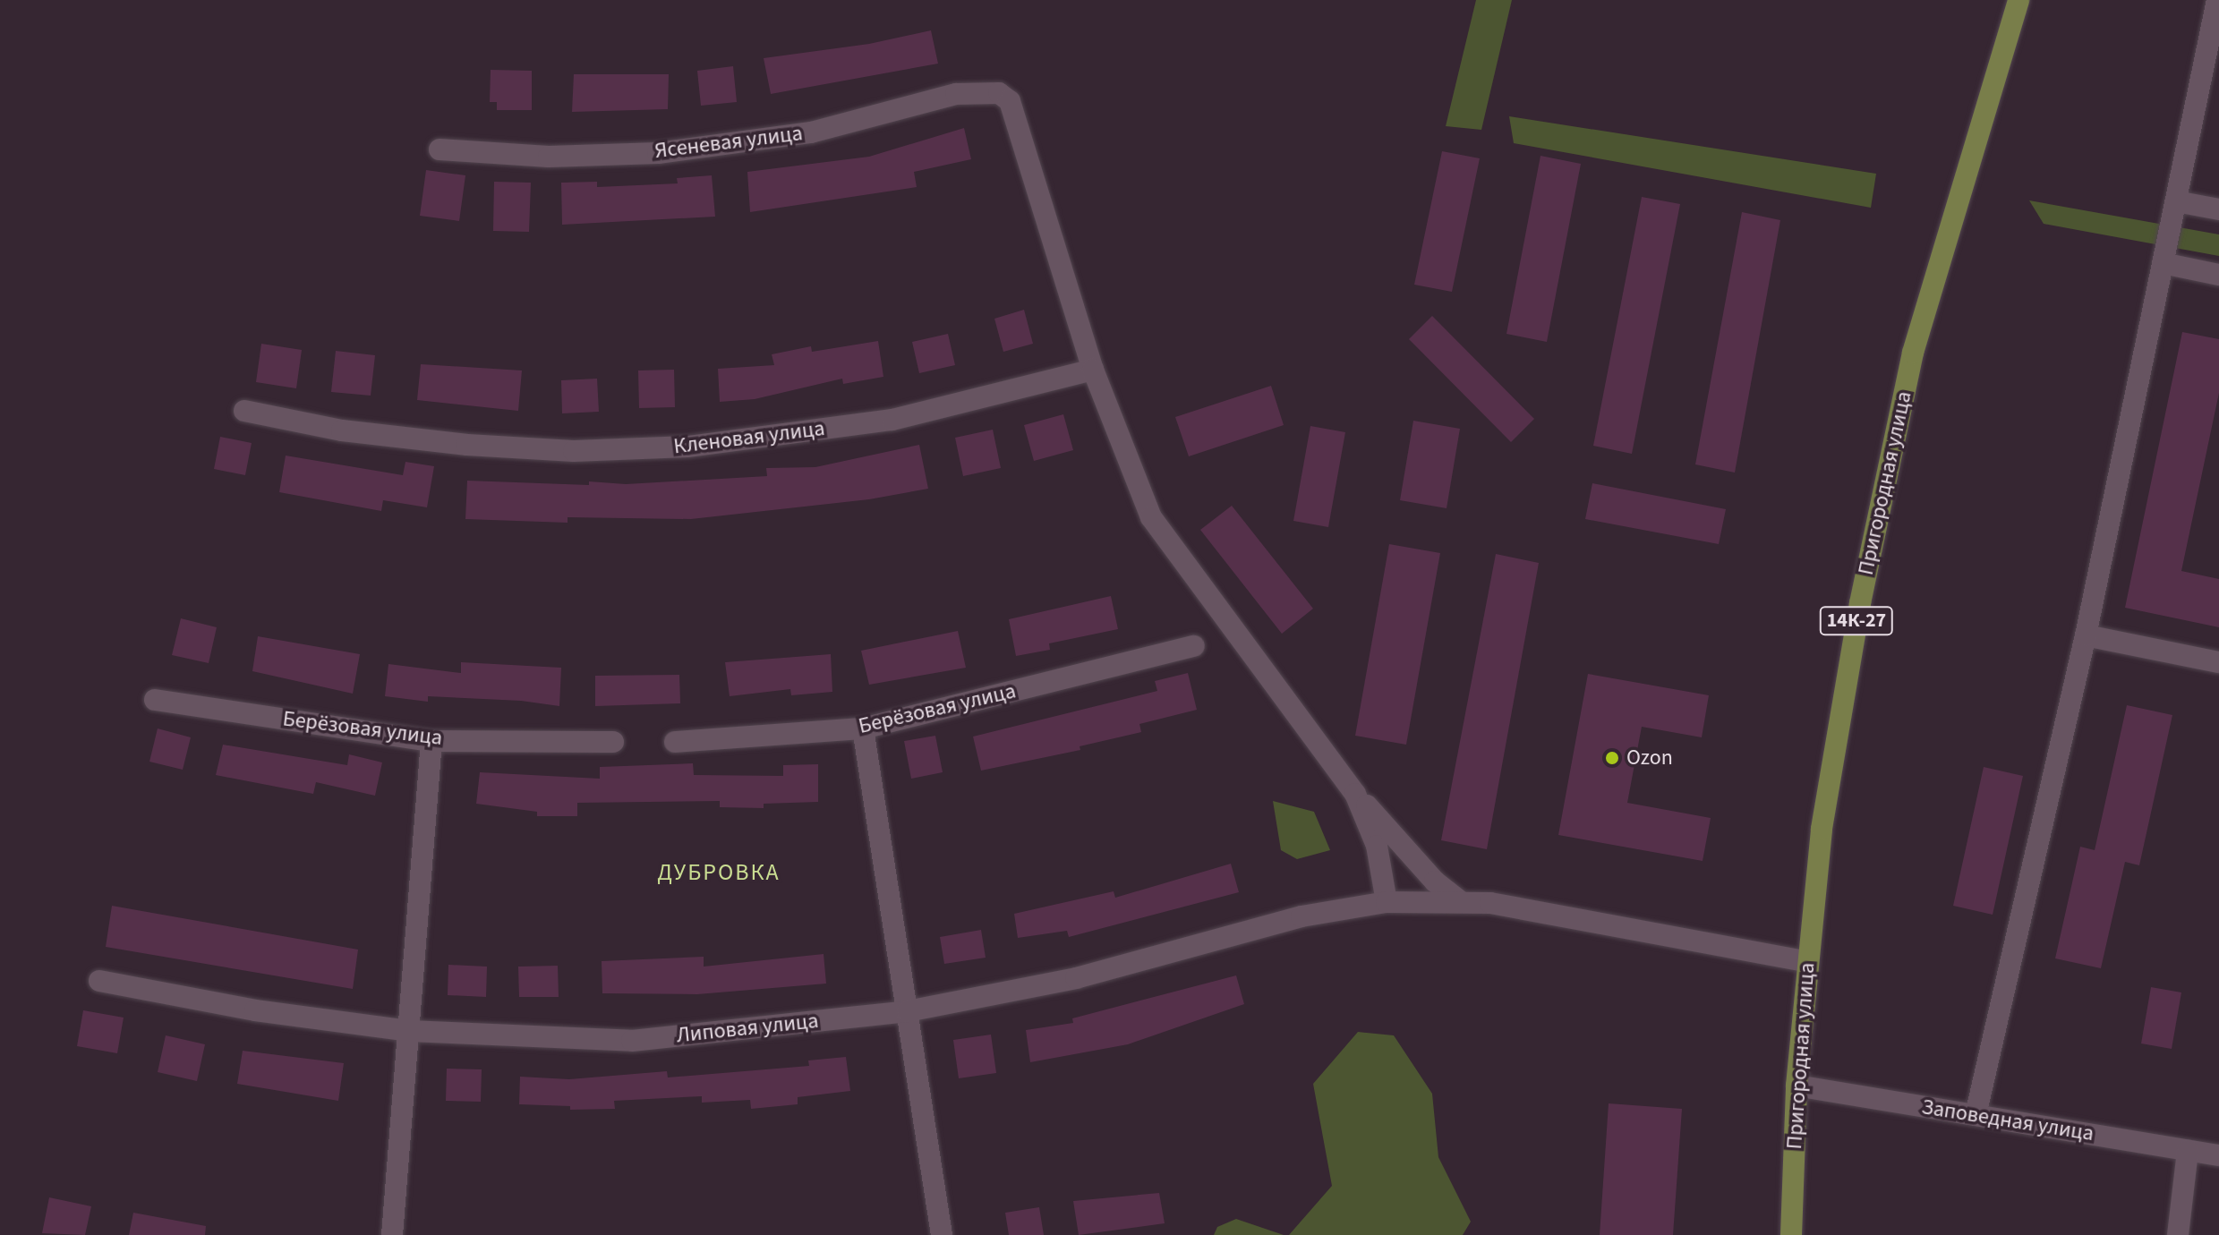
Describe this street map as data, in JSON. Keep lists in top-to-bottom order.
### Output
{
  "streets": {
    "main road": ["Пригородная улица", "14К-27"],
    "street": [
      "Ясеневая улица",
      "Кленовая улица",
      "Берёзовая улица",
      "Липовая улица",
      "Заповедная улица"
    ]
  },
  "crossings": [
    ["Ясеневая улица", "Кленовая улица"],
    ["Пригородная улица", "Липовая улица"],
    ["Пригородная улица", "Заповедная улица"]
  ],
  "districts": ["ДУБРОВКА"],
  "places": ["Ozon"]
}
